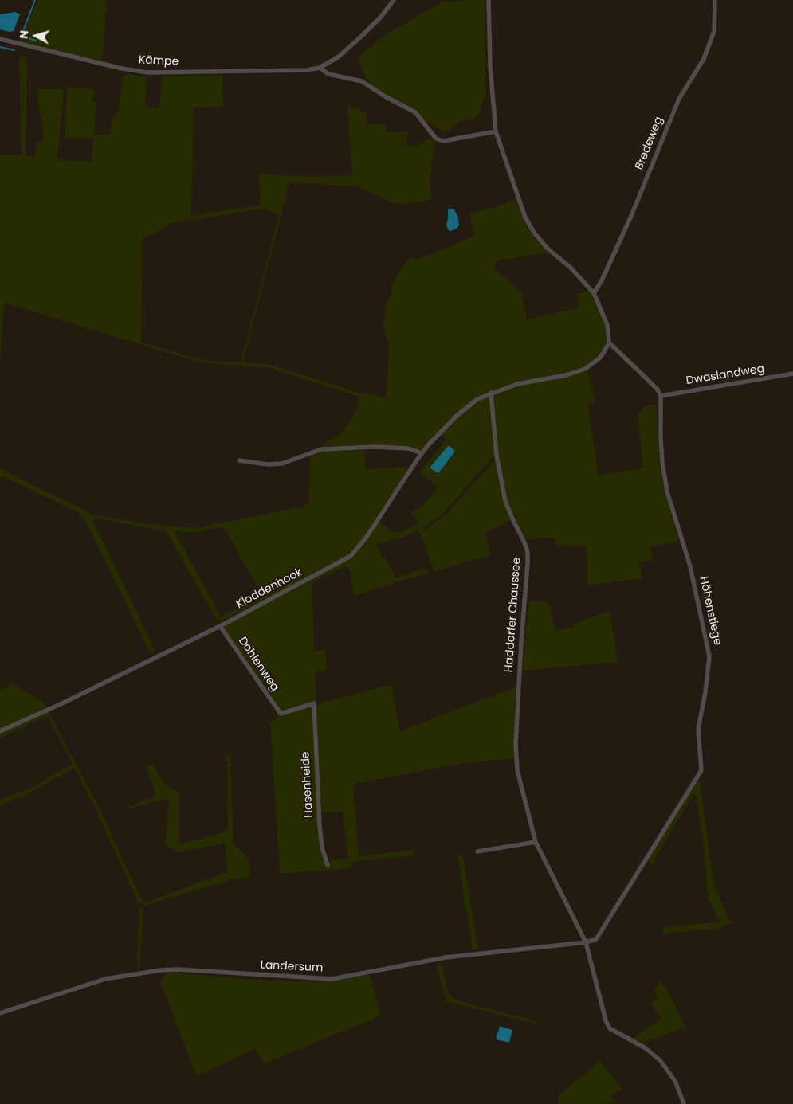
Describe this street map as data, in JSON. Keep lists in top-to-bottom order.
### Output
{
  "streets": {
    "street": [
      "Kämpe",
      "Bredeweg",
      "Dwaslandweg",
      "Kloddenhook",
      "Höhenstiege",
      "Haddorfer Chaussee",
      "Dohlenweg",
      "Hasenheide",
      "Landersum"
    ]
  },
  "crossings": [
    ["Dwaslandweg", "Höhenstiege"],
    ["Kloddenhook", "Haddorfer Chaussee"],
    ["Kloddenhook", "Dohlenweg"],
    ["Höhenstiege", "Landersum"],
    ["Dohlenweg", "Hasenheide"]
  ],
  "north": "left"
}
